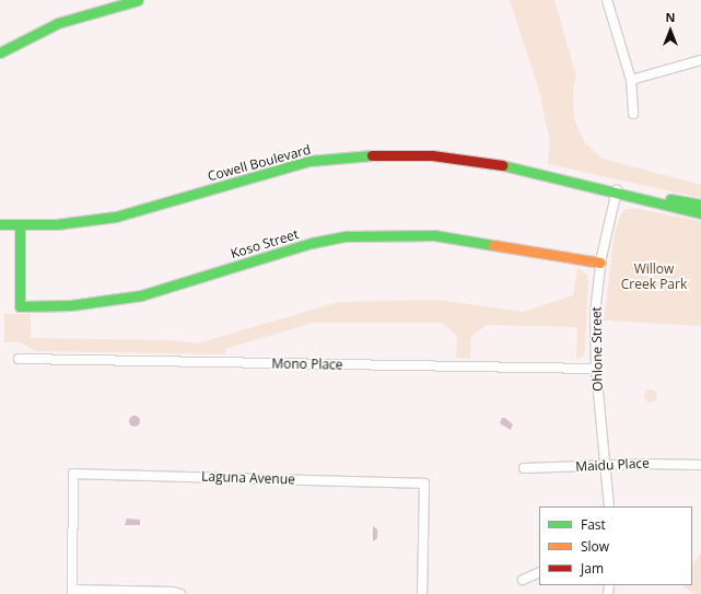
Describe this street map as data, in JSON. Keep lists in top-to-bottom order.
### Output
{
  "streets": {
    "street": [
      "Cowell Boulevard",
      "Koso Street",
      "Ohlone Street",
      "Mono Place",
      "Maidu Place",
      "Laguna Avenue"
    ]
  },
  "crossings": [
    ["Cowell Boulevard", "Koso Street"],
    ["Cowell Boulevard", "Ohlone Street"],
    ["Koso Street", "Ohlone Street"],
    ["Ohlone Street", "Mono Place"],
    ["Ohlone Street", "Maidu Place"]
  ],
  "parks": ["Willow Creek Park"],
  "legend": ["Fast", "Slow", "Jam"],
  "north": "top"
}
